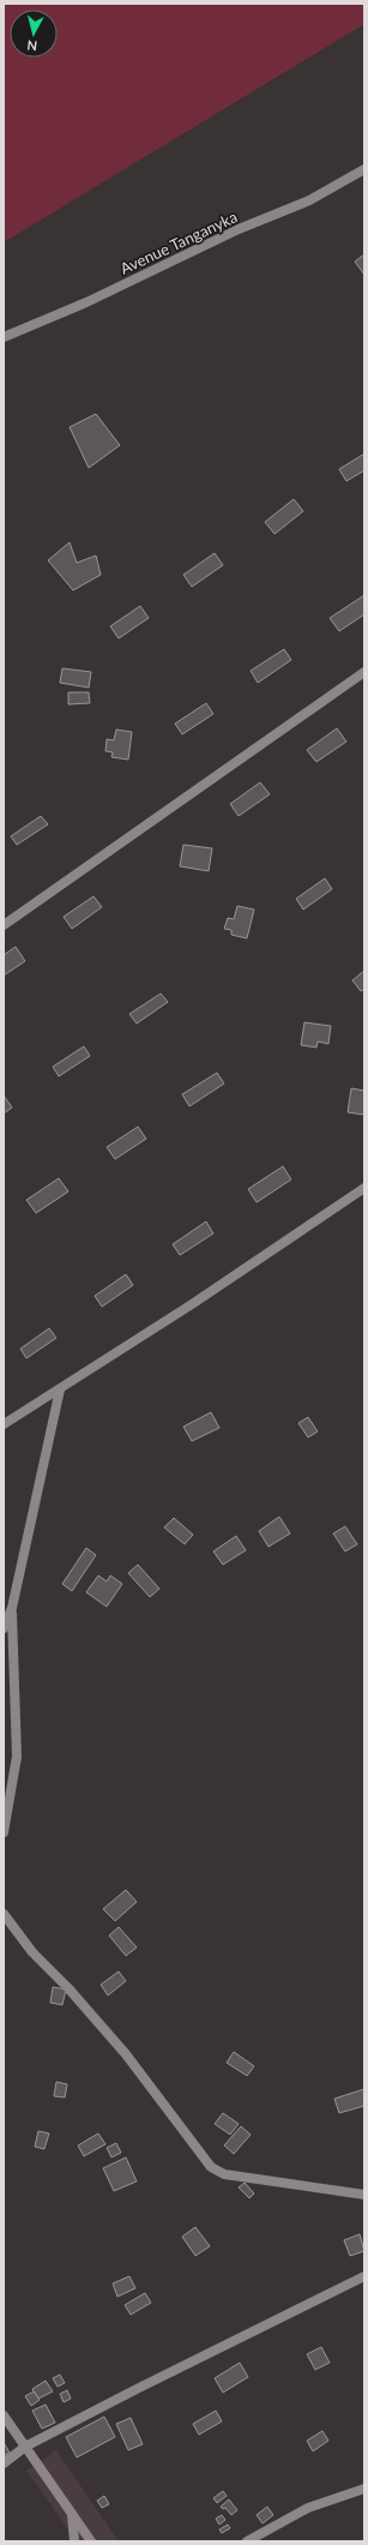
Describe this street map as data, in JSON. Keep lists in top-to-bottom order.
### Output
{
  "streets": {
    "street": ["Avenue Tanganyka"]
  },
  "north": "bottom"
}
